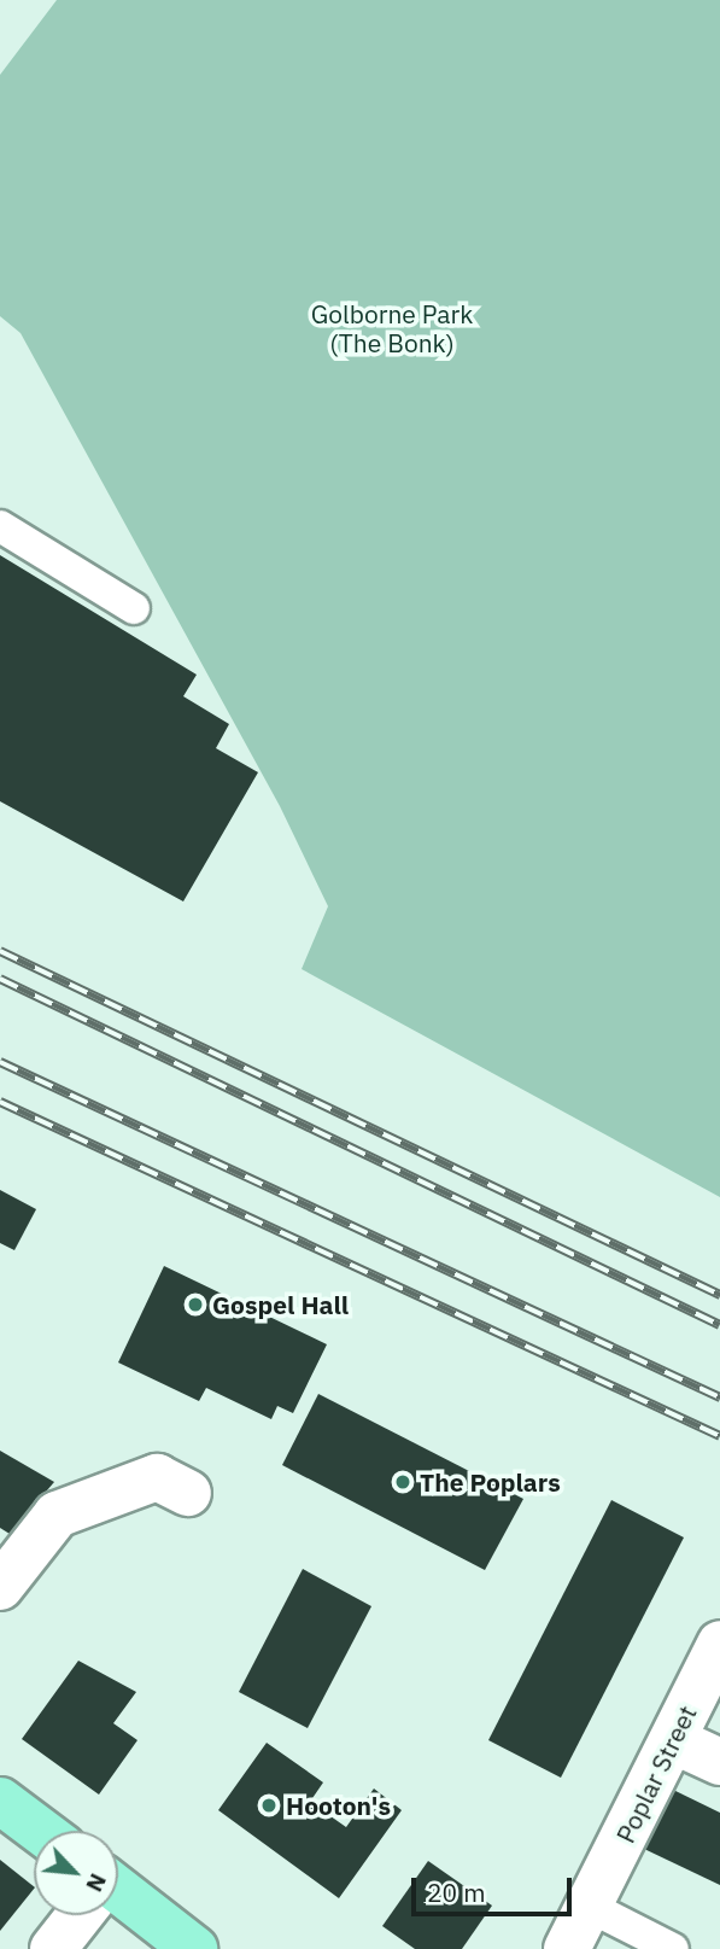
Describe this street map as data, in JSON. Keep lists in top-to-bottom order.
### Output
{
  "streets": {
    "street": ["Poplar Street"]
  },
  "parks": ["Golborne Park (The Bonk)"],
  "places": ["Gospel Hall", "The Poplars", "Hooton's"],
  "scale_bar": "20 m",
  "north": "bottom right"
}
